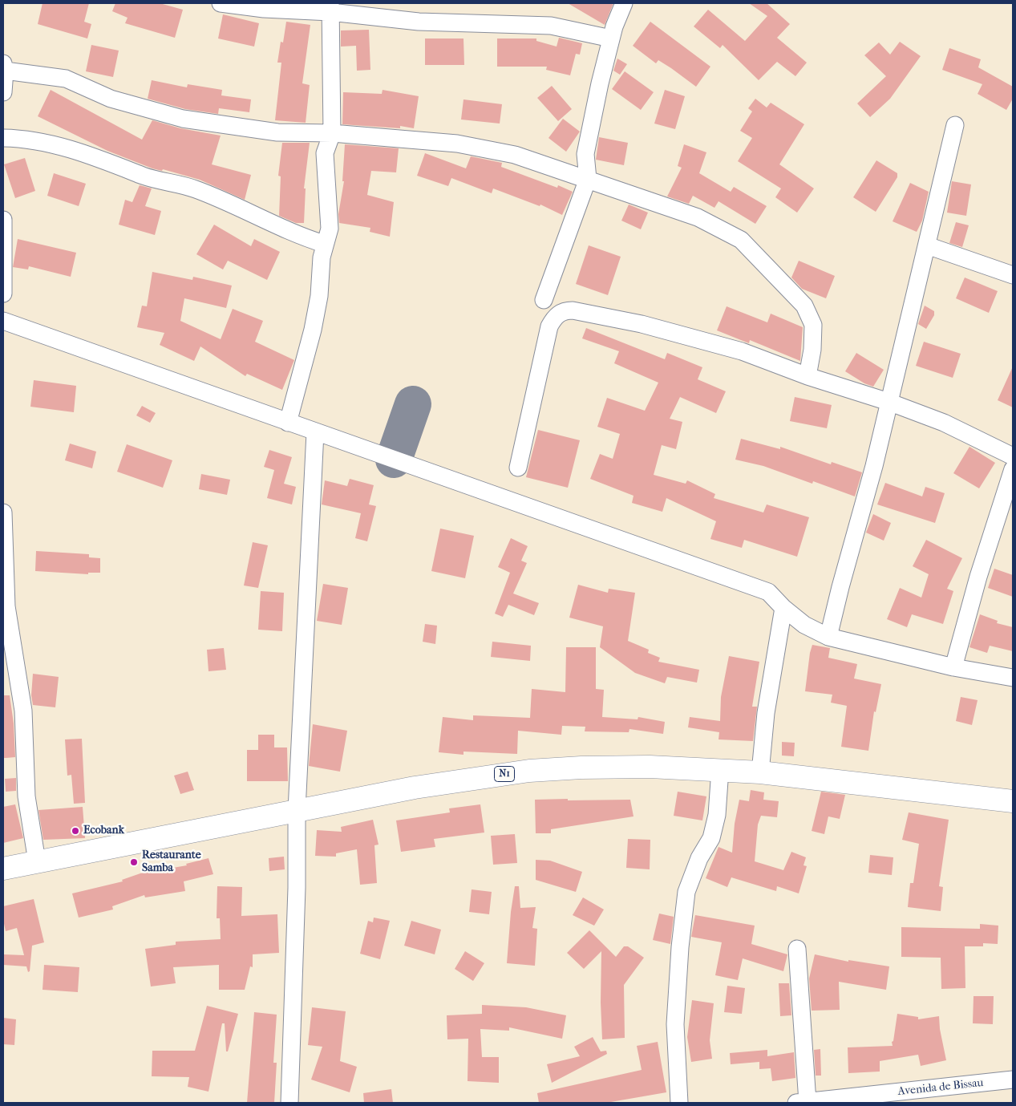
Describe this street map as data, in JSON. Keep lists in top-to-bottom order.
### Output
{
  "streets": {
    "main road": ["N1"],
    "street": ["Avenida de Bissau"]
  },
  "places": ["Ecobank", "Restaurante Samba"]
}
